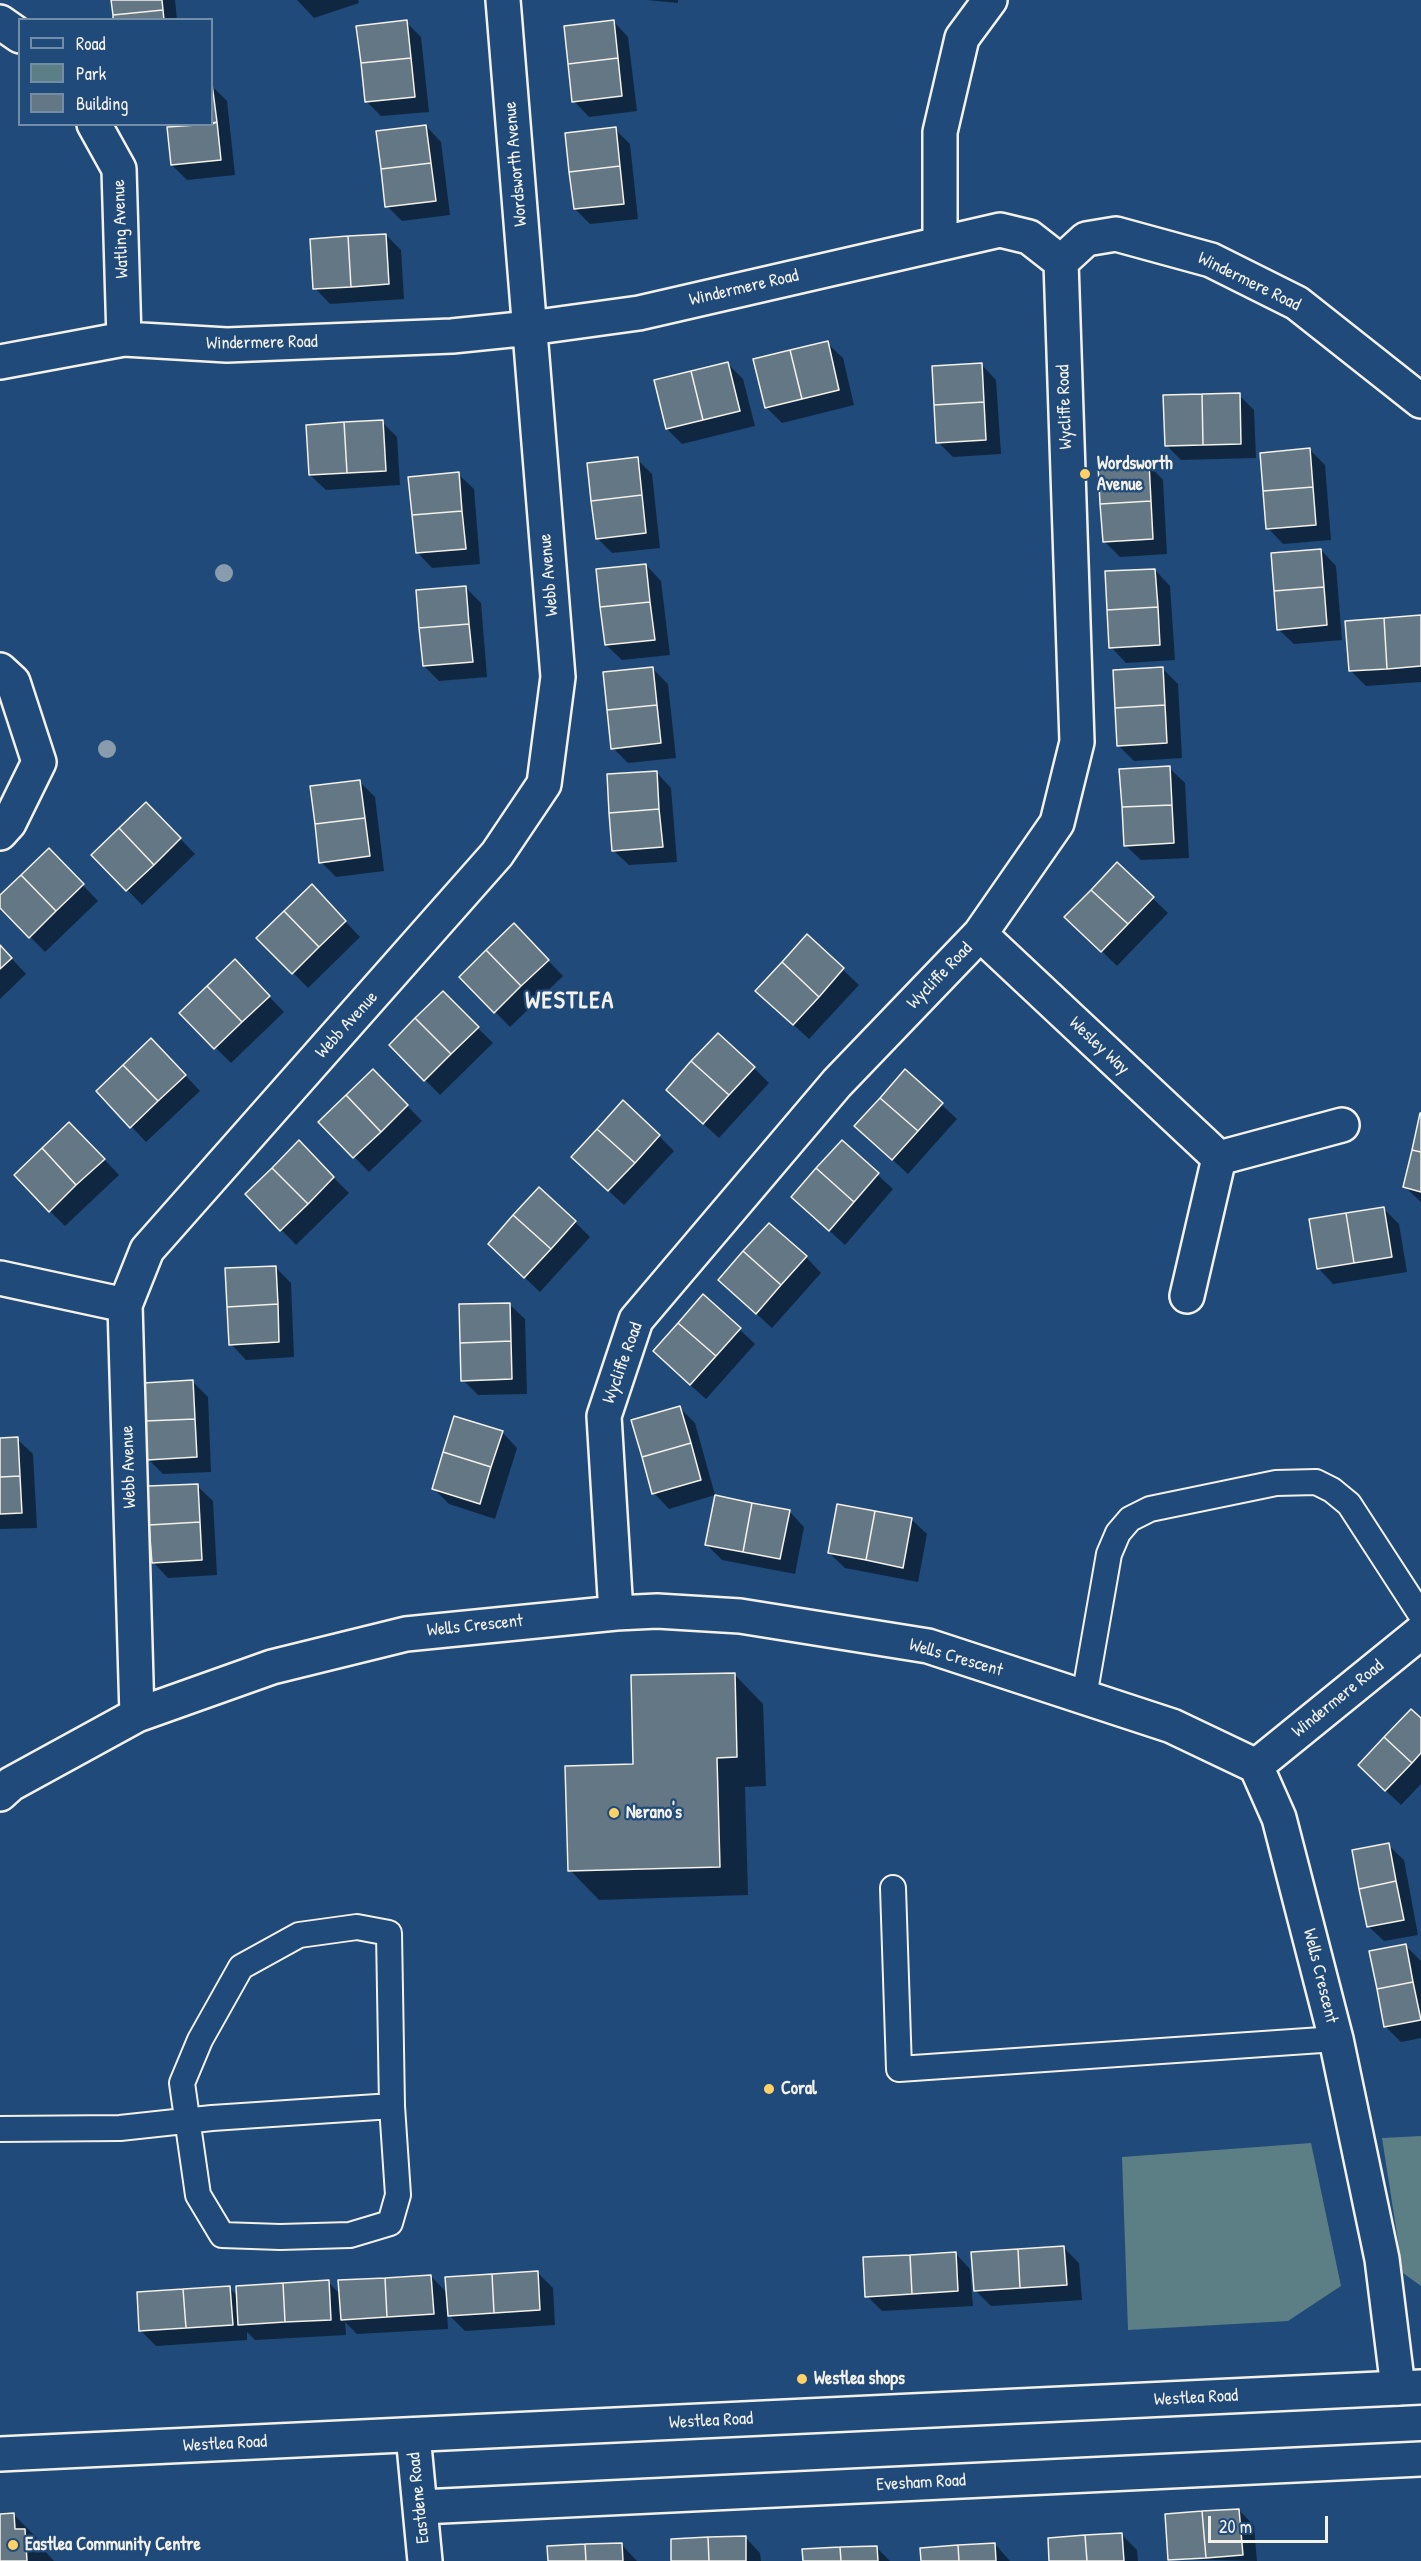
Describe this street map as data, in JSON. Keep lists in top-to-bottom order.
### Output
{
  "streets": {
    "street": [
      "Wordsworth Avenue",
      "Watling Avenue",
      "Windermere Road",
      "Wycliffe Road",
      "Webb Avenue",
      "Wesley Way",
      "Wells Crescent",
      "Westlea Road",
      "Evesham Road",
      "Eastdene Road"
    ]
  },
  "crossings": [
    ["Wordsworth Avenue", "Windermere Road"],
    ["Wordsworth Avenue", "Webb Avenue"],
    ["Watling Avenue", "Windermere Road"],
    ["Windermere Road", "Wycliffe Road"],
    ["Windermere Road", "Webb Avenue"],
    ["Windermere Road", "Wells Crescent"],
    ["Wycliffe Road", "Wesley Way"],
    ["Wycliffe Road", "Wells Crescent"],
    ["Webb Avenue", "Wells Crescent"],
    ["Wells Crescent", "Westlea Road"],
    ["Westlea Road", "Eastdene Road"],
    ["Evesham Road", "Eastdene Road"]
  ],
  "districts": ["WESTLEA"],
  "places": [
    "Wordsworth Avenue",
    "Nerano's",
    "Coral",
    "Westlea shops",
    "Eastlea Community Centre"
  ],
  "legend": ["Road", "Park", "Building"],
  "scale_bar": "20 m"
}
